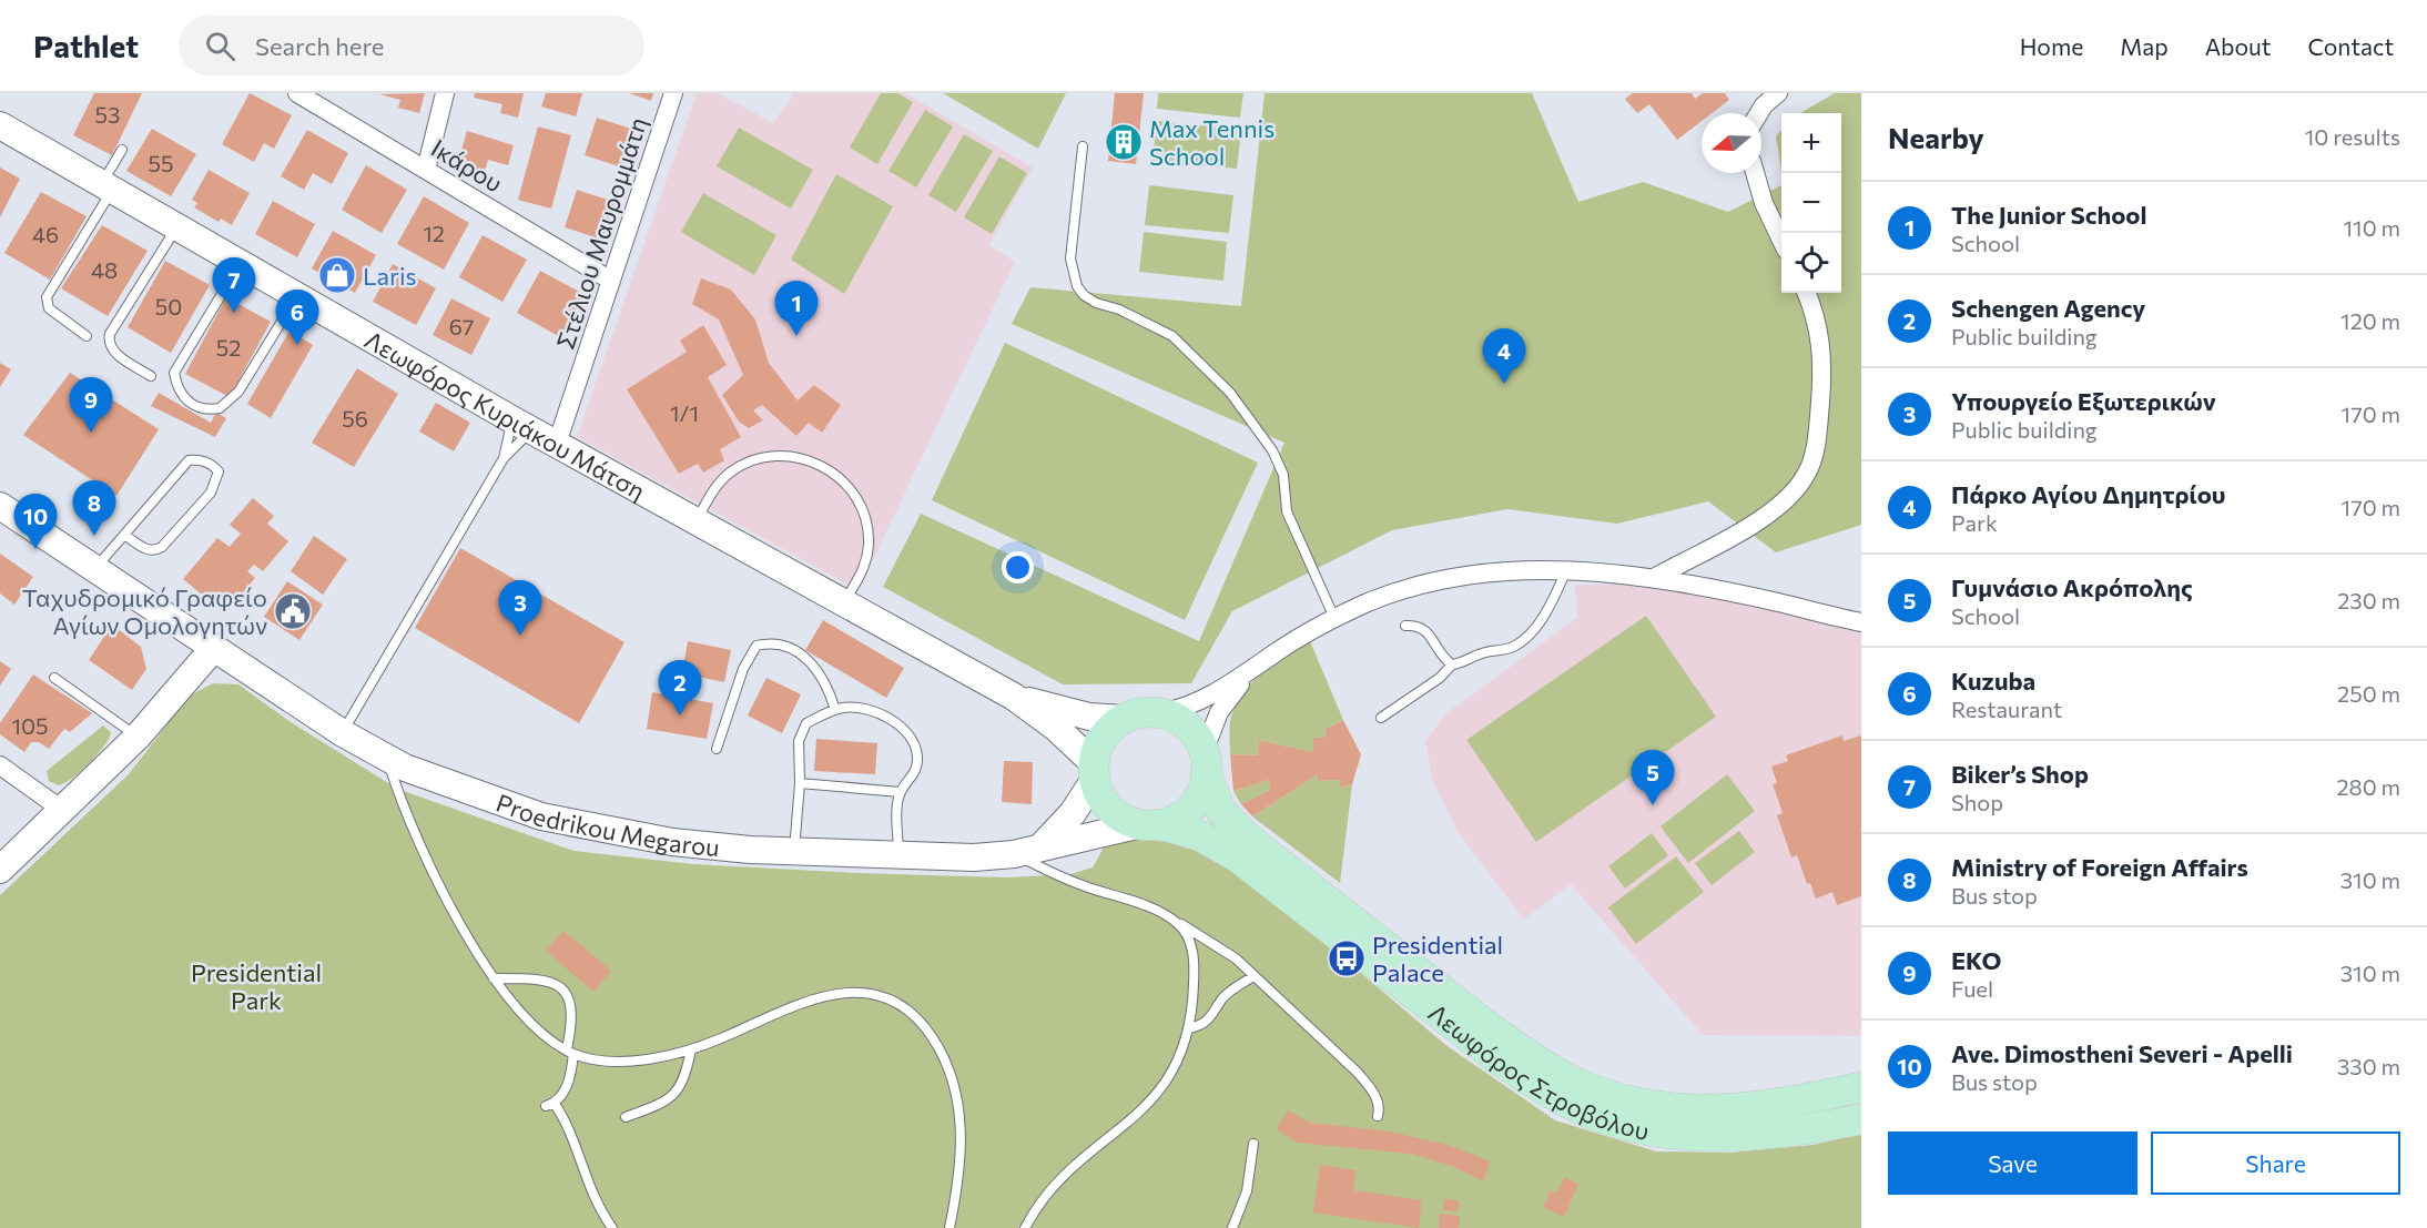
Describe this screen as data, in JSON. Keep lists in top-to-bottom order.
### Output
{
  "streets": {
    "main road": ["Λεωφόρος Κυριάκου Μάτση", "Proedrikou Megarou", "Λεωφόρος Στροβόλου"],
    "street": ["Ικάρου", "Στέλιου Μαυρομμάτη"]
  },
  "crossings": [
    ["Ικάρου", "Στέλιου Μαυρομμάτη"],
    ["Στέλιου Μαυρομμάτη", "Λεωφόρος Κυριάκου Μάτση"],
    ["Λεωφόρος Κυριάκου Μάτση", "Proedrikou Megarou"],
    ["Λεωφόρος Κυριάκου Μάτση", "Λεωφόρος Στροβόλου"],
    ["Proedrikou Megarou", "Λεωφόρος Στροβόλου"]
  ],
  "parks": ["Presidential Park"],
  "places": {
    "building": ["Max Tennis School"],
    "shop": ["Laris"],
    "public building": ["Ταχυδρομικό Γραφείο Αγίων Ομολογητών"],
    "bus stop": ["Presidential Palace"]
  },
  "house_numbers": [
    "53",
    "55",
    "12",
    "46",
    "48",
    "50",
    "67",
    "52",
    "1/1",
    "56",
    "105"
  ],
  "north": "left",
  "page": {
    "header": "Pathlet",
    "search": "Search here",
    "nav": [
      "Home",
      "Map",
      "About",
      "Contact"
    ],
    "heading": ["Nearby", "10 results"],
    "map_buttons": ["+", "−"],
    "list": [
      {
        "mark": "1",
        "name": "The Junior School",
        "note": "School",
        "value": "110 m"
      },
      {
        "mark": "2",
        "name": "Schengen Agency",
        "note": "Public building",
        "value": "120 m"
      },
      {
        "mark": "3",
        "name": "Υπουργείο Εξωτερικών",
        "note": "Public building",
        "value": "170 m"
      },
      {
        "mark": "4",
        "name": "Πάρκο Αγίου Δημητρίου",
        "note": "Park",
        "value": "170 m"
      },
      {
        "mark": "5",
        "name": "Γυμνάσιο Ακρόπολης",
        "note": "School",
        "value": "230 m"
      },
      {
        "mark": "6",
        "name": "Kuzuba",
        "note": "Restaurant",
        "value": "250 m"
      },
      {
        "mark": "7",
        "name": "Biker’s Shop",
        "note": "Shop",
        "value": "280 m"
      },
      {
        "mark": "8",
        "name": "Ministry of Foreign Affairs",
        "note": "Bus stop",
        "value": "310 m"
      },
      {
        "mark": "9",
        "name": "EKO",
        "note": "Fuel",
        "value": "310 m"
      },
      {
        "mark": "10",
        "name": "Ave. Dimostheni Severi - Apelli",
        "note": "Bus stop",
        "value": "330 m"
      }
    ],
    "pins": [
      "7",
      "1",
      "6",
      "4",
      "9",
      "8",
      "10",
      "3",
      "2",
      "5"
    ],
    "buttons": ["Save", "Share"]
  }
}
